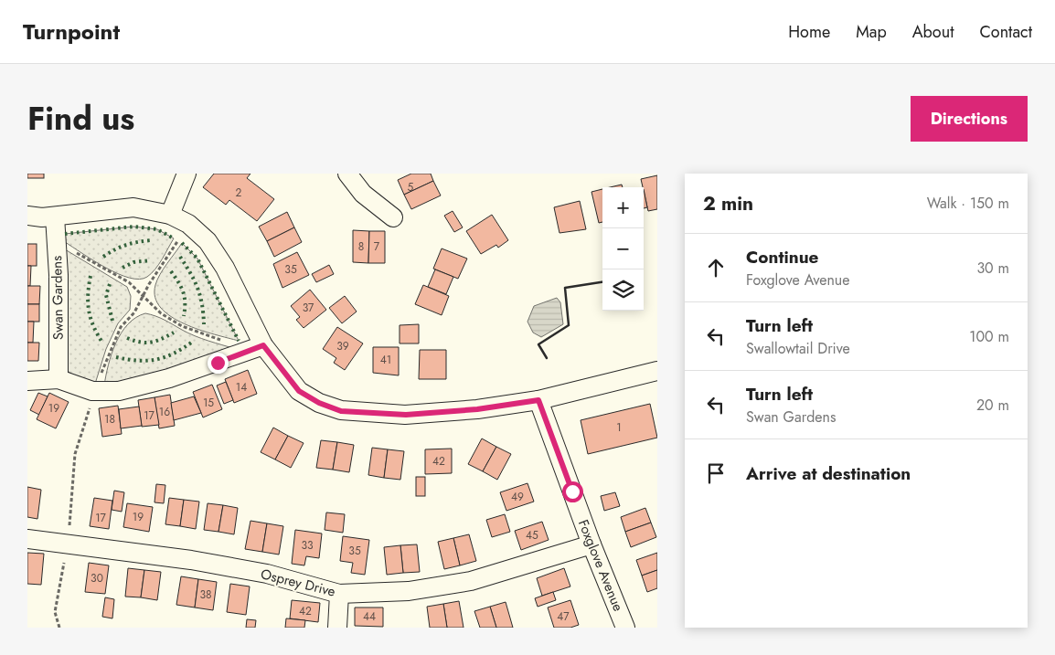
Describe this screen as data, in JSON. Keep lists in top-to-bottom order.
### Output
{
  "streets": {
    "street": ["Swan Gardens", "Foxglove Avenue", "Osprey Drive"]
  },
  "crossings": [
    ["Foxglove Avenue", "Osprey Drive"]
  ],
  "house_numbers": [
    "5",
    "2",
    "8",
    "7",
    "35",
    "37",
    "39",
    "41",
    "14",
    "15",
    "19",
    "16",
    "17",
    "18",
    "1",
    "42",
    "49",
    "19",
    "17",
    "45",
    "33",
    "35",
    "30",
    "38",
    "42",
    "44",
    "47"
  ],
  "page": {
    "header": "Turnpoint",
    "nav": [
      "Home",
      "Map",
      "About",
      "Contact"
    ],
    "title": "Find us",
    "buttons": "Directions",
    "heading": ["2 min", "Walk · 150 m"],
    "map_buttons": ["+", "−"],
    "list": [
      ["Continue", "Foxglove Avenue", "30 m"],
      ["Turn left", "Swallowtail Drive", "100 m"],
      ["Turn left", "Swan Gardens", "20 m"],
      "Arrive at destination"
    ]
  }
}
